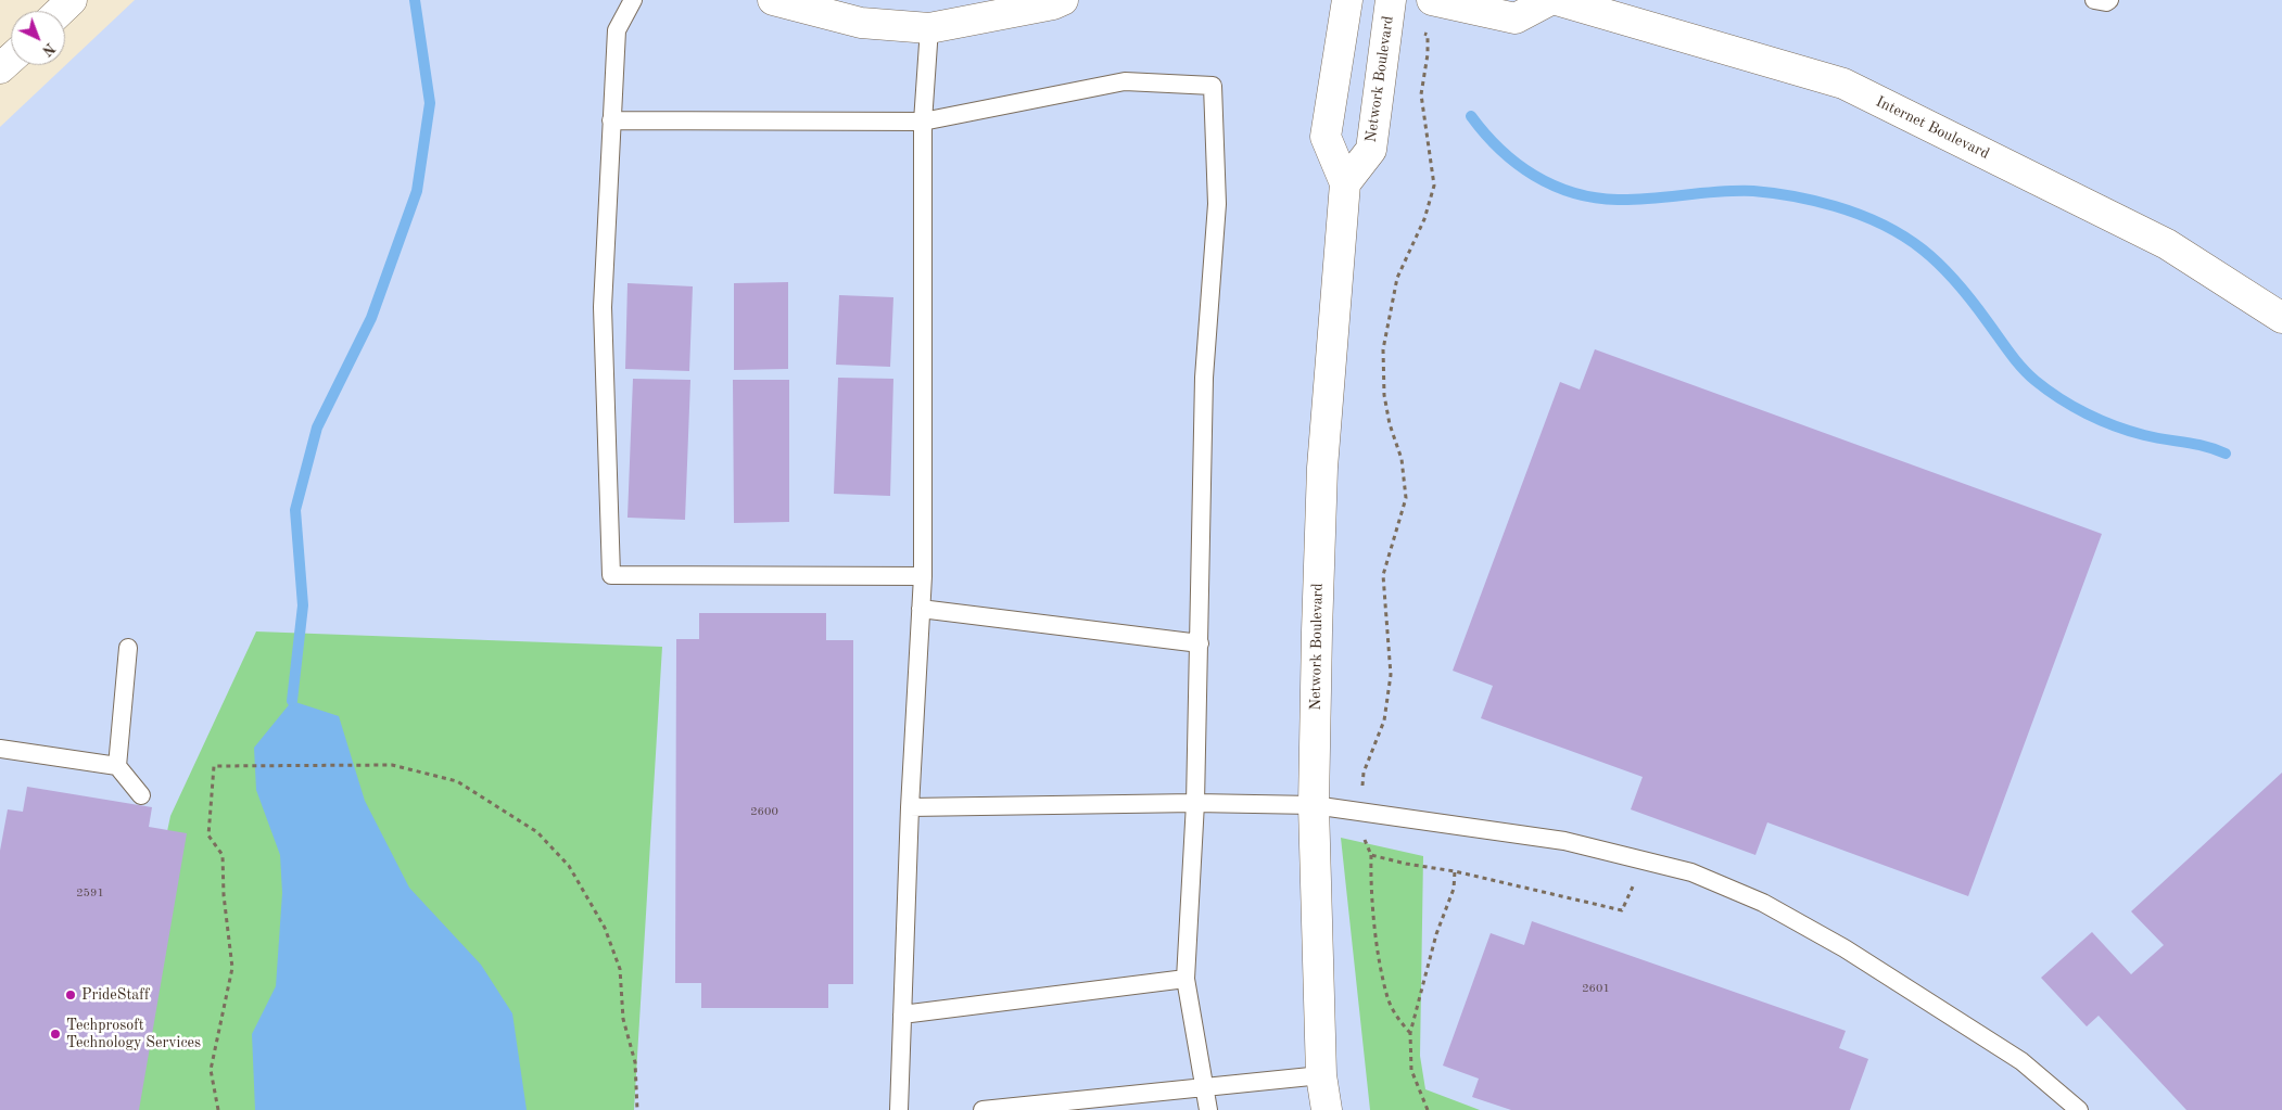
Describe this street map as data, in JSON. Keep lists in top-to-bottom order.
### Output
{
  "streets": {
    "street": ["Network Boulevard", "Internet Boulevard"]
  },
  "places": ["PrideStaff", "Techprosoft Technology Services"],
  "house_numbers": ["2600", "2591", "2601"],
  "north": "bottom right"
}
